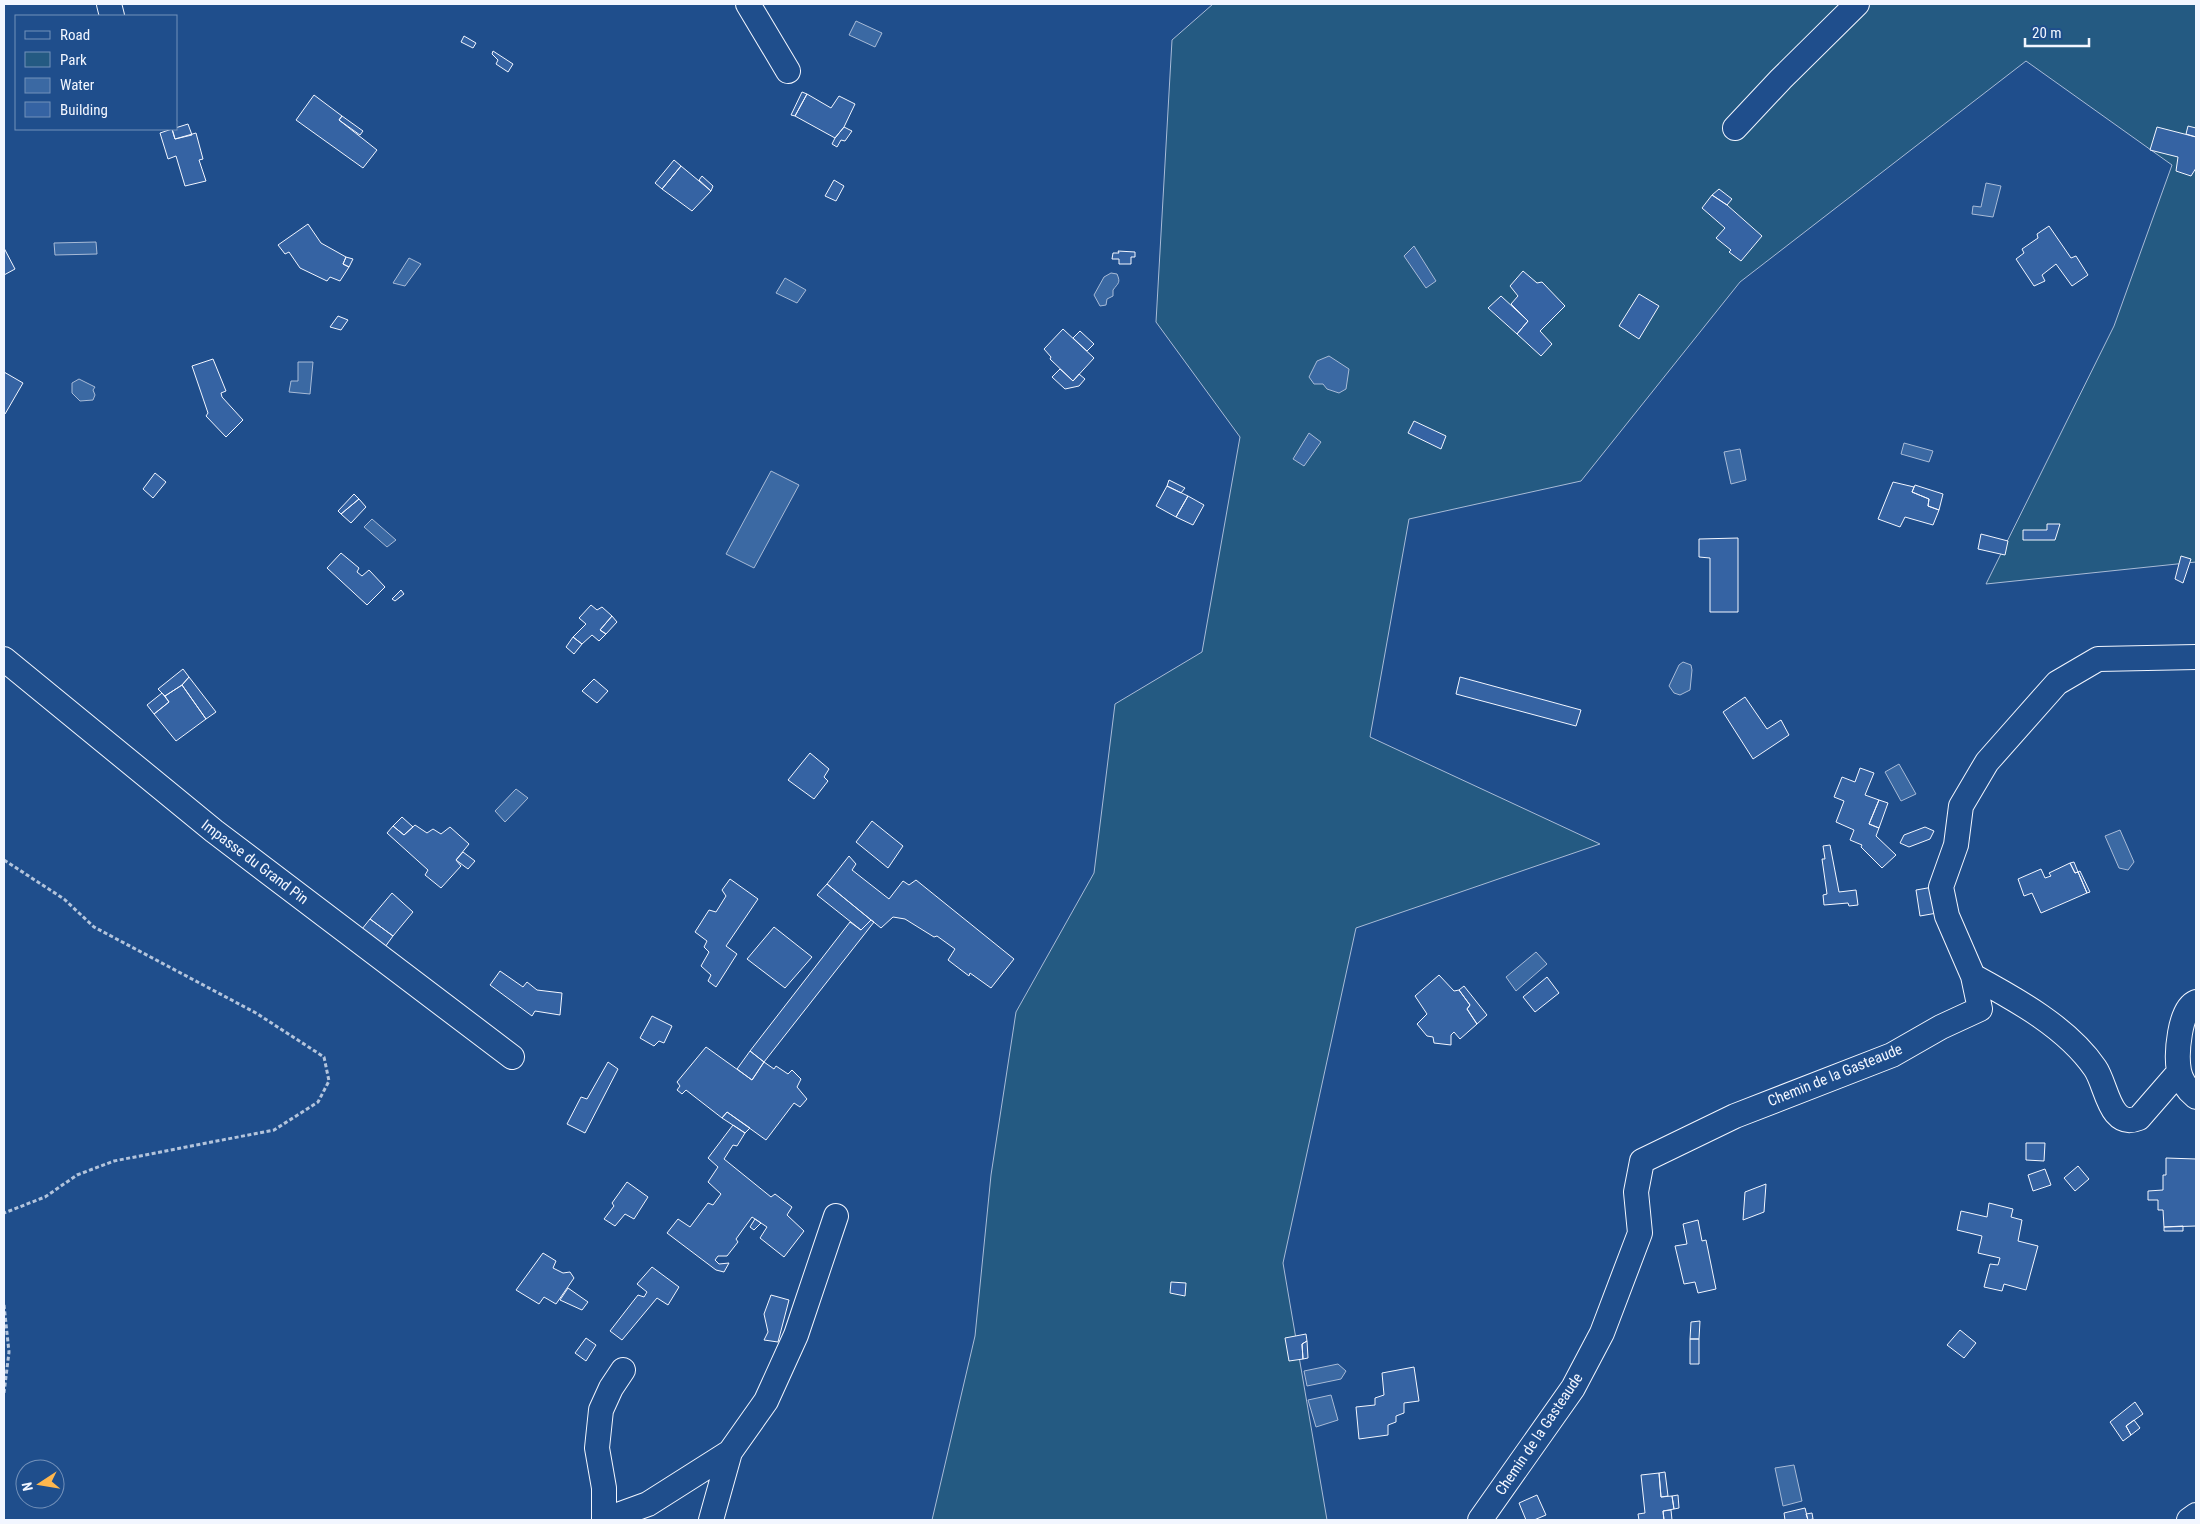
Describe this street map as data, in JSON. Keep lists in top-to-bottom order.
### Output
{
  "streets": {
    "street": ["Impasse du Grand Pin", "Chemin de la Gasteaude"]
  },
  "legend": [
    "Road",
    "Park",
    "Water",
    "Building"
  ],
  "scale_bar": "20 m",
  "north": "left"
}
